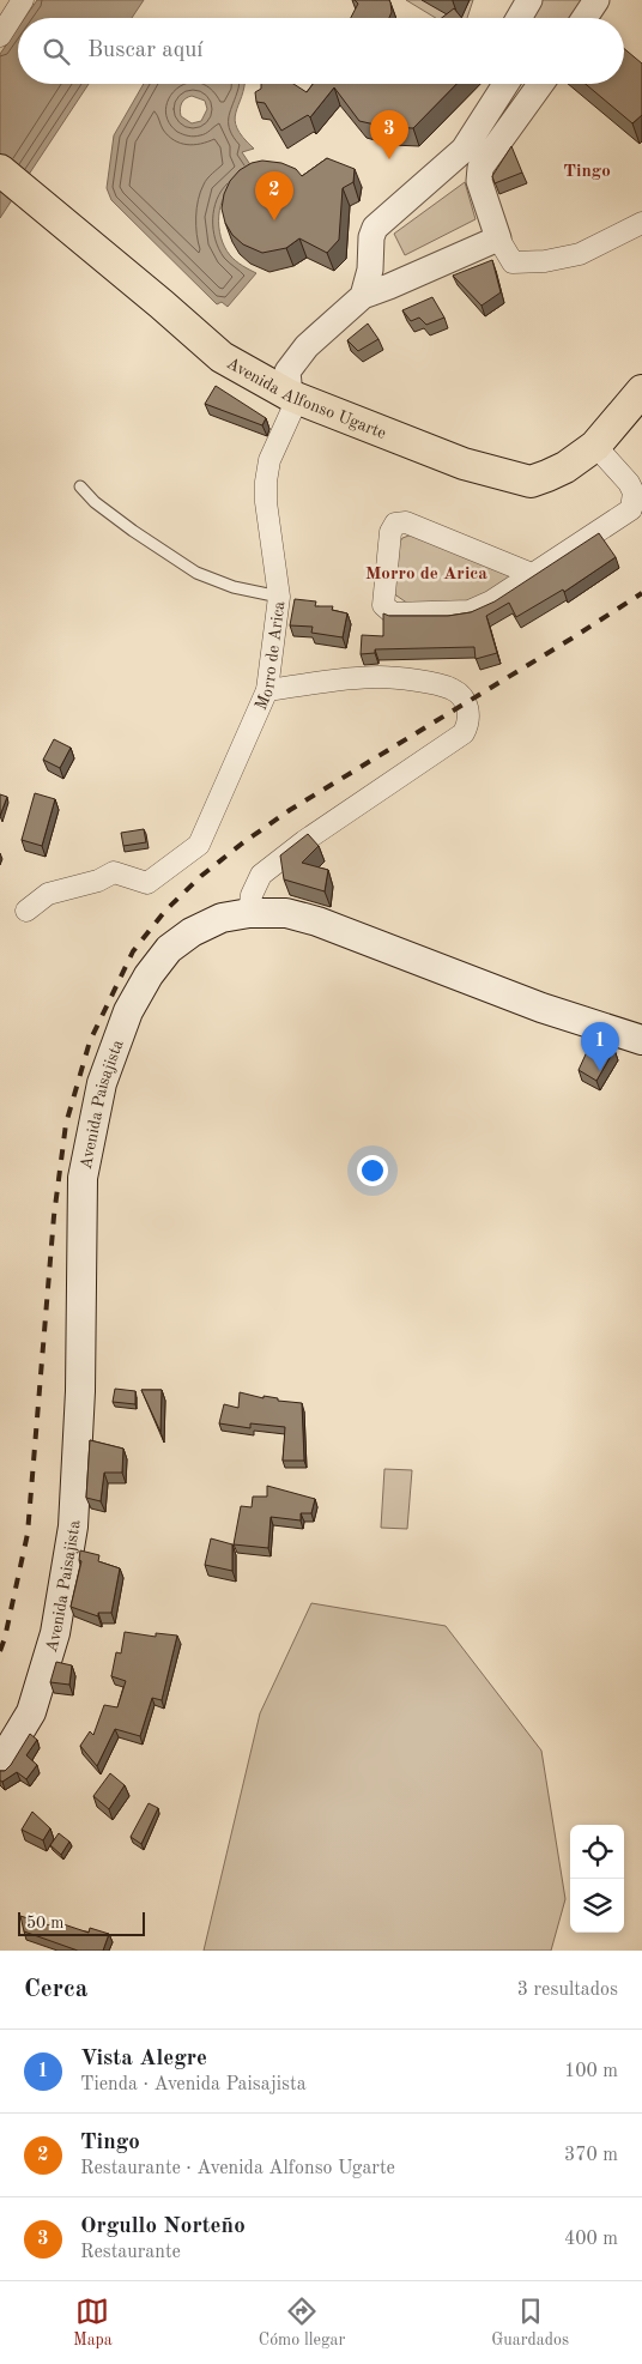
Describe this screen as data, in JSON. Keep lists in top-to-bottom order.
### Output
{
  "streets": {
    "main road": ["Avenida Alfonso Ugarte", "Avenida Paisajista"],
    "street": ["Morro de Arica"]
  },
  "crossings": [
    ["Avenida Alfonso Ugarte", "Morro de Arica"]
  ],
  "districts": ["Tingo", "Morro de Arica"],
  "scale_bar": "50 m",
  "page": {
    "search": "Buscar aquí",
    "pins": ["3", "2", "1"],
    "scale": "50 m",
    "heading": ["Cerca", "3 resultados"],
    "list": [
      {
        "mark": "1",
        "name": "Vista Alegre",
        "note": "Tienda · Avenida Paisajista",
        "value": "100 m"
      },
      {
        "mark": "2",
        "name": "Tingo",
        "note": "Restaurante · Avenida Alfonso Ugarte",
        "value": "370 m"
      },
      {
        "mark": "3",
        "name": "Orgullo Norteño",
        "note": "Restaurante",
        "value": "400 m"
      }
    ],
    "nav": ["Mapa", "Cómo llegar", "Guardados"]
  }
}
